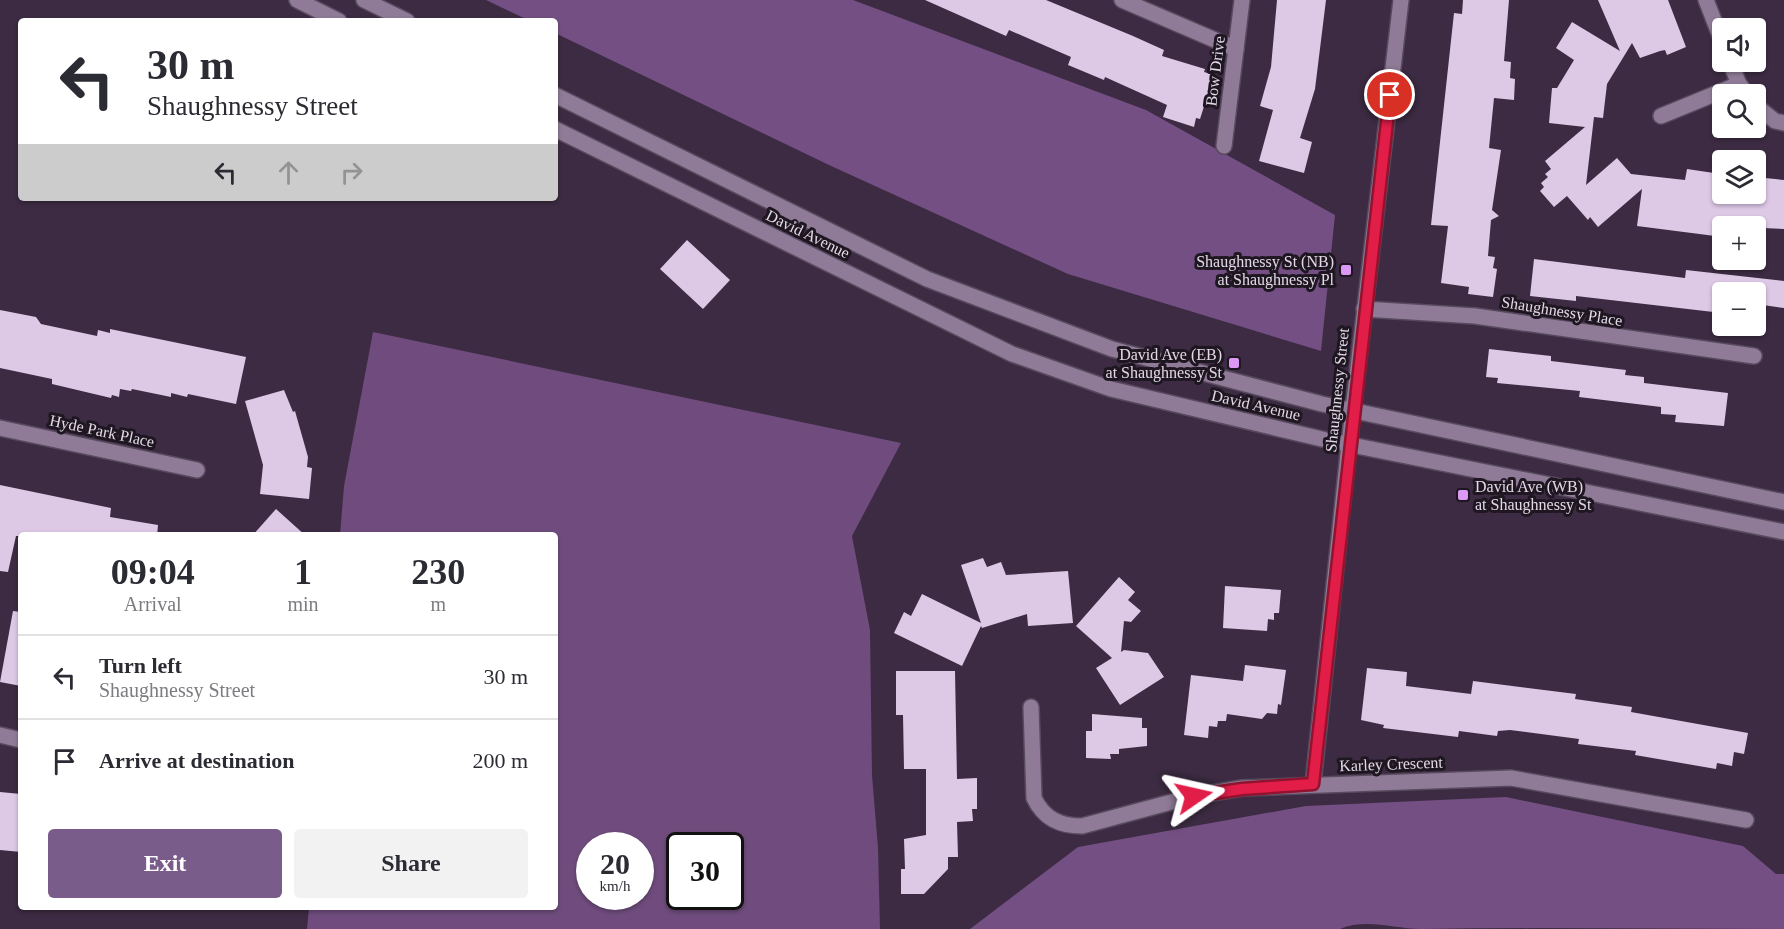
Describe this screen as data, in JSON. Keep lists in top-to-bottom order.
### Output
{
  "streets": {
    "street": [
      "Bow Drive",
      "David Avenue",
      "Shaughnessy Place",
      "Shaughnessy Street",
      "Hyde Park Place",
      "Karley Crescent"
    ]
  },
  "crossings": [
    ["David Avenue", "Shaughnessy Street"],
    ["Shaughnessy Place", "Shaughnessy Street"],
    ["Shaughnessy Street", "Karley Crescent"]
  ],
  "places": {
    "transit": ["Shaughnessy St (NB) at Shaughnessy Pl", "David Ave (EB) at Shaughnessy St", "David Ave (WB) at Shaughnessy St"]
  },
  "page": {
    "map_buttons": ["+", "−"],
    "turn": ["30 m", "Shaughnessy Street"],
    "eta": [
      "09:04",
      "Arrival",
      "1",
      "min",
      "230",
      "m"
    ],
    "list": [
      {
        "name": "Turn left",
        "note": "Shaughnessy Street",
        "value": "30 m"
      },
      {
        "name": "Arrive at destination",
        "value": "200 m"
      }
    ],
    "buttons": ["Exit", "Share"],
    "speed": "20 km/h",
    "limit": "30"
  }
}
